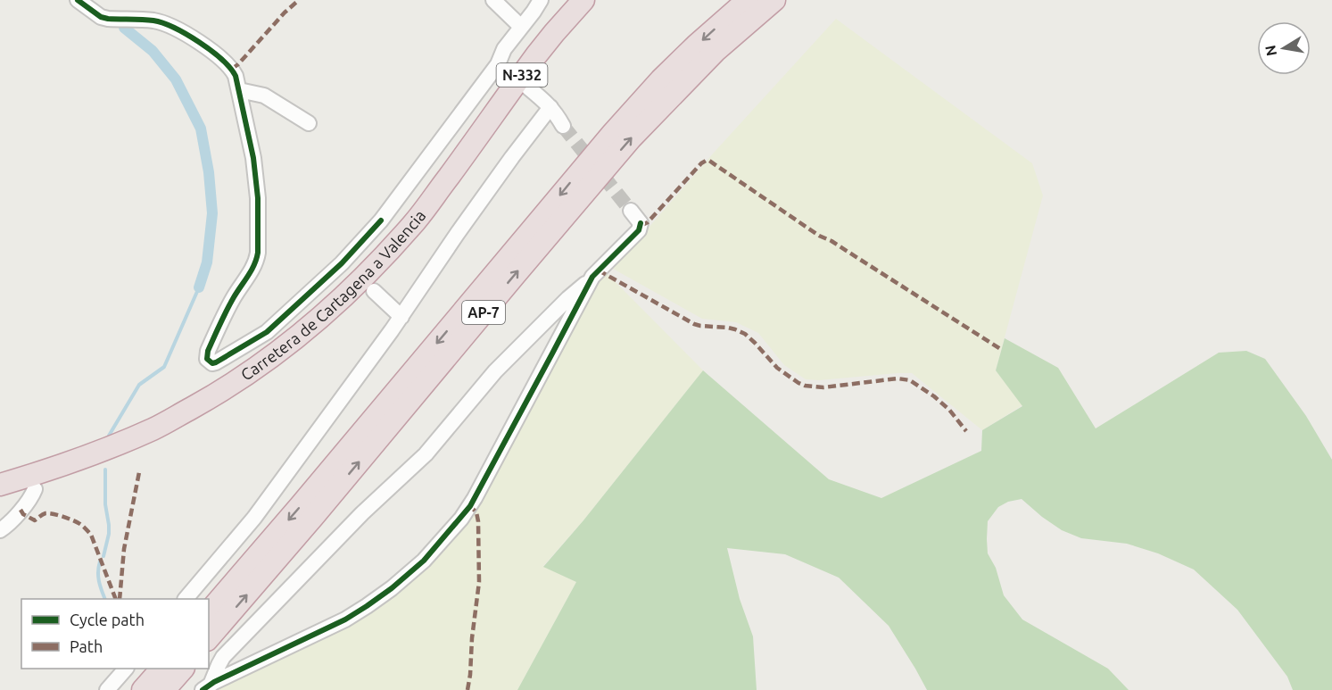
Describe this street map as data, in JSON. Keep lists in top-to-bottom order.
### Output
{
  "streets": {
    "highway": ["N-332", "Carretera de Cartagena a Valencia", "AP-7"]
  },
  "legend": ["Cycle path", "Path"],
  "north": "left"
}
